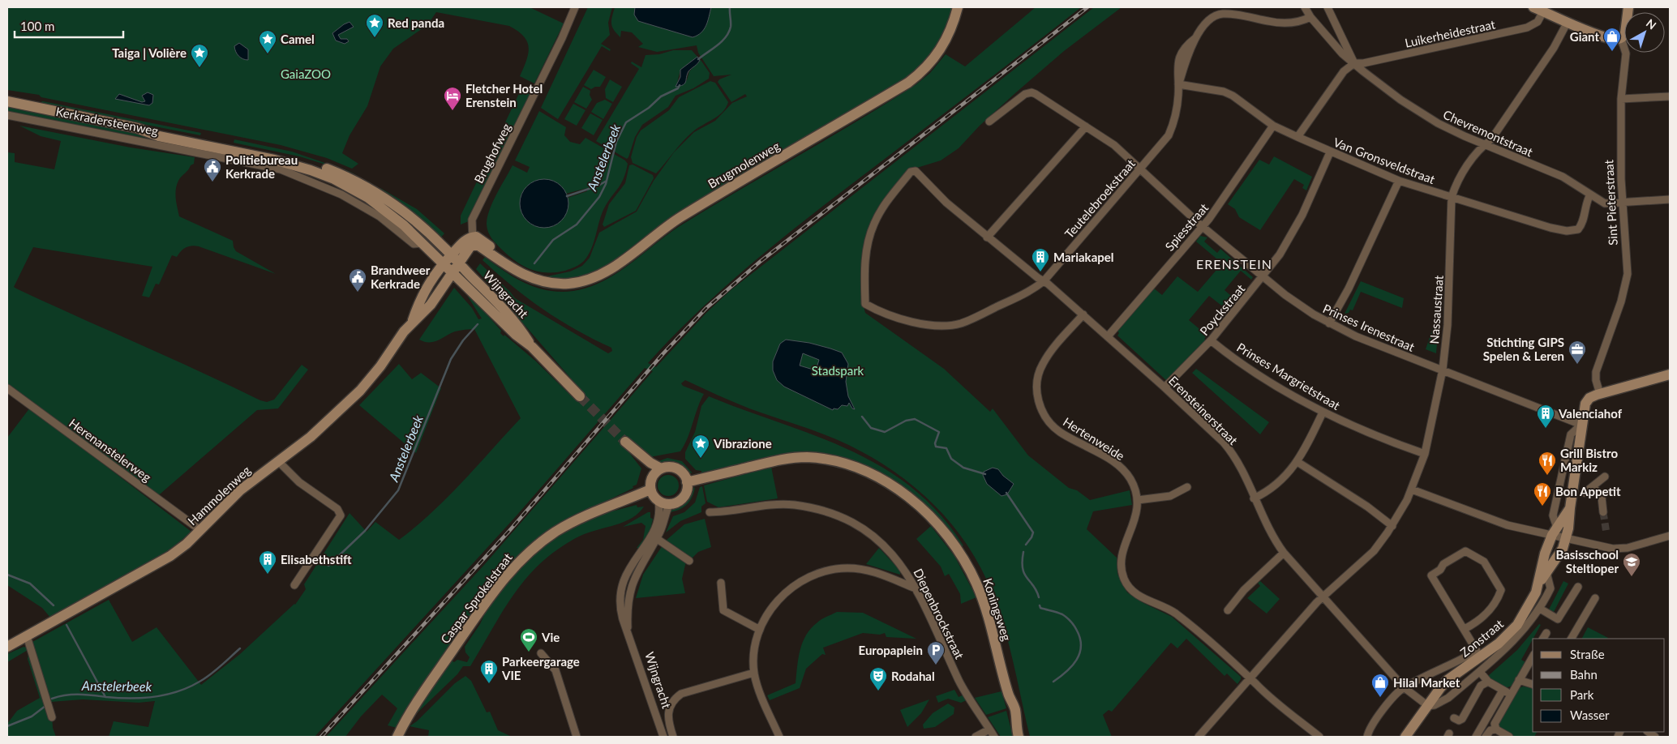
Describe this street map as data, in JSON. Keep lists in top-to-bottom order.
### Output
{
  "streets": {
    "main road": [
      "Kerkradersteenweg",
      "Brugmolenweg",
      "Wijngracht",
      "Hammolenweg",
      "Caspar Sprokelstraat",
      "Koningsweg",
      "Zonstraat"
    ],
    "street": [
      "Luikerheidestraat",
      "Chevremontstraat",
      "Brughofweg",
      "Van Gronsveldstraat",
      "Teutelebroekstraat",
      "Sint Pieterstraat",
      "Spiesstraat",
      "Poyckstraat",
      "Nassaustraat",
      "Prinses Irenestraat",
      "Prinses Margrietstraat",
      "Erensteinerstraat",
      "Hertenweide",
      "Herenanstelerweg",
      "Diepenbrockstraat"
    ]
  },
  "crossings": [
    ["Luikerheidestraat", "Chevremontstraat"],
    ["Kerkradersteenweg", "Wijngracht"],
    ["Kerkradersteenweg", "Hammolenweg"],
    ["Chevremontstraat", "Van Gronsveldstraat"],
    ["Chevremontstraat", "Teutelebroekstraat"],
    ["Chevremontstraat", "Sint Pieterstraat"],
    ["Chevremontstraat", "Nassaustraat"],
    ["Brughofweg", "Brugmolenweg"],
    ["Brughofweg", "Hammolenweg"],
    ["Van Gronsveldstraat", "Teutelebroekstraat"],
    ["Van Gronsveldstraat", "Spiesstraat"],
    ["Van Gronsveldstraat", "Poyckstraat"],
    ["Van Gronsveldstraat", "Nassaustraat"],
    ["Brugmolenweg", "Hammolenweg"],
    ["Teutelebroekstraat", "Prinses Irenestraat"],
    ["Teutelebroekstraat", "Erensteinerstraat"],
    ["Sint Pieterstraat", "Zonstraat"],
    ["Spiesstraat", "Prinses Irenestraat"],
    ["Spiesstraat", "Erensteinerstraat"],
    ["Wijngracht", "Hammolenweg"],
    ["Wijngracht", "Caspar Sprokelstraat"],
    ["Wijngracht", "Koningsweg"],
    ["Poyckstraat", "Prinses Irenestraat"],
    ["Poyckstraat", "Prinses Margrietstraat"],
    ["Poyckstraat", "Erensteinerstraat"],
    ["Nassaustraat", "Prinses Irenestraat"],
    ["Nassaustraat", "Prinses Margrietstraat"],
    ["Nassaustraat", "Erensteinerstraat"],
    ["Nassaustraat", "Hertenweide"],
    ["Prinses Irenestraat", "Zonstraat"],
    ["Erensteinerstraat", "Hertenweide"],
    ["Erensteinerstraat", "Zonstraat"],
    ["Herenanstelerweg", "Hammolenweg"],
    ["Caspar Sprokelstraat", "Koningsweg"]
  ],
  "districts": ["ERENSTEIN"],
  "water": ["Anstelerbeek"],
  "parks": ["GaiaZOO", "Stadspark"],
  "places": {
    "place": [
      "Red panda",
      "Camel",
      "Taiga | Volière",
      "Vibrazione"
    ],
    "shop": ["Giant", "Hilal Market"],
    "hotel": ["Fletcher Hotel Erenstein"],
    "public building": ["Politiebureau Kerkrade", "Brandweer Kerkrade"],
    "building": [
      "Mariakapel",
      "Valenciahof",
      "Elisabethstift",
      "Parkeergarage VIE"
    ],
    "office": ["Stichting GIPS Spelen & Leren"],
    "restaurant": ["Grill Bistro Markiz", "Bon Appetit"],
    "school or university": ["Basisschool Steltloper"],
    "sports": ["Vie"],
    "parking": ["Europaplein"],
    "theatre": ["Rodahal"]
  },
  "legend": [
    "Straße",
    "Bahn",
    "Park",
    "Wasser"
  ],
  "scale_bar": "100 m",
  "north": "top right"
}
